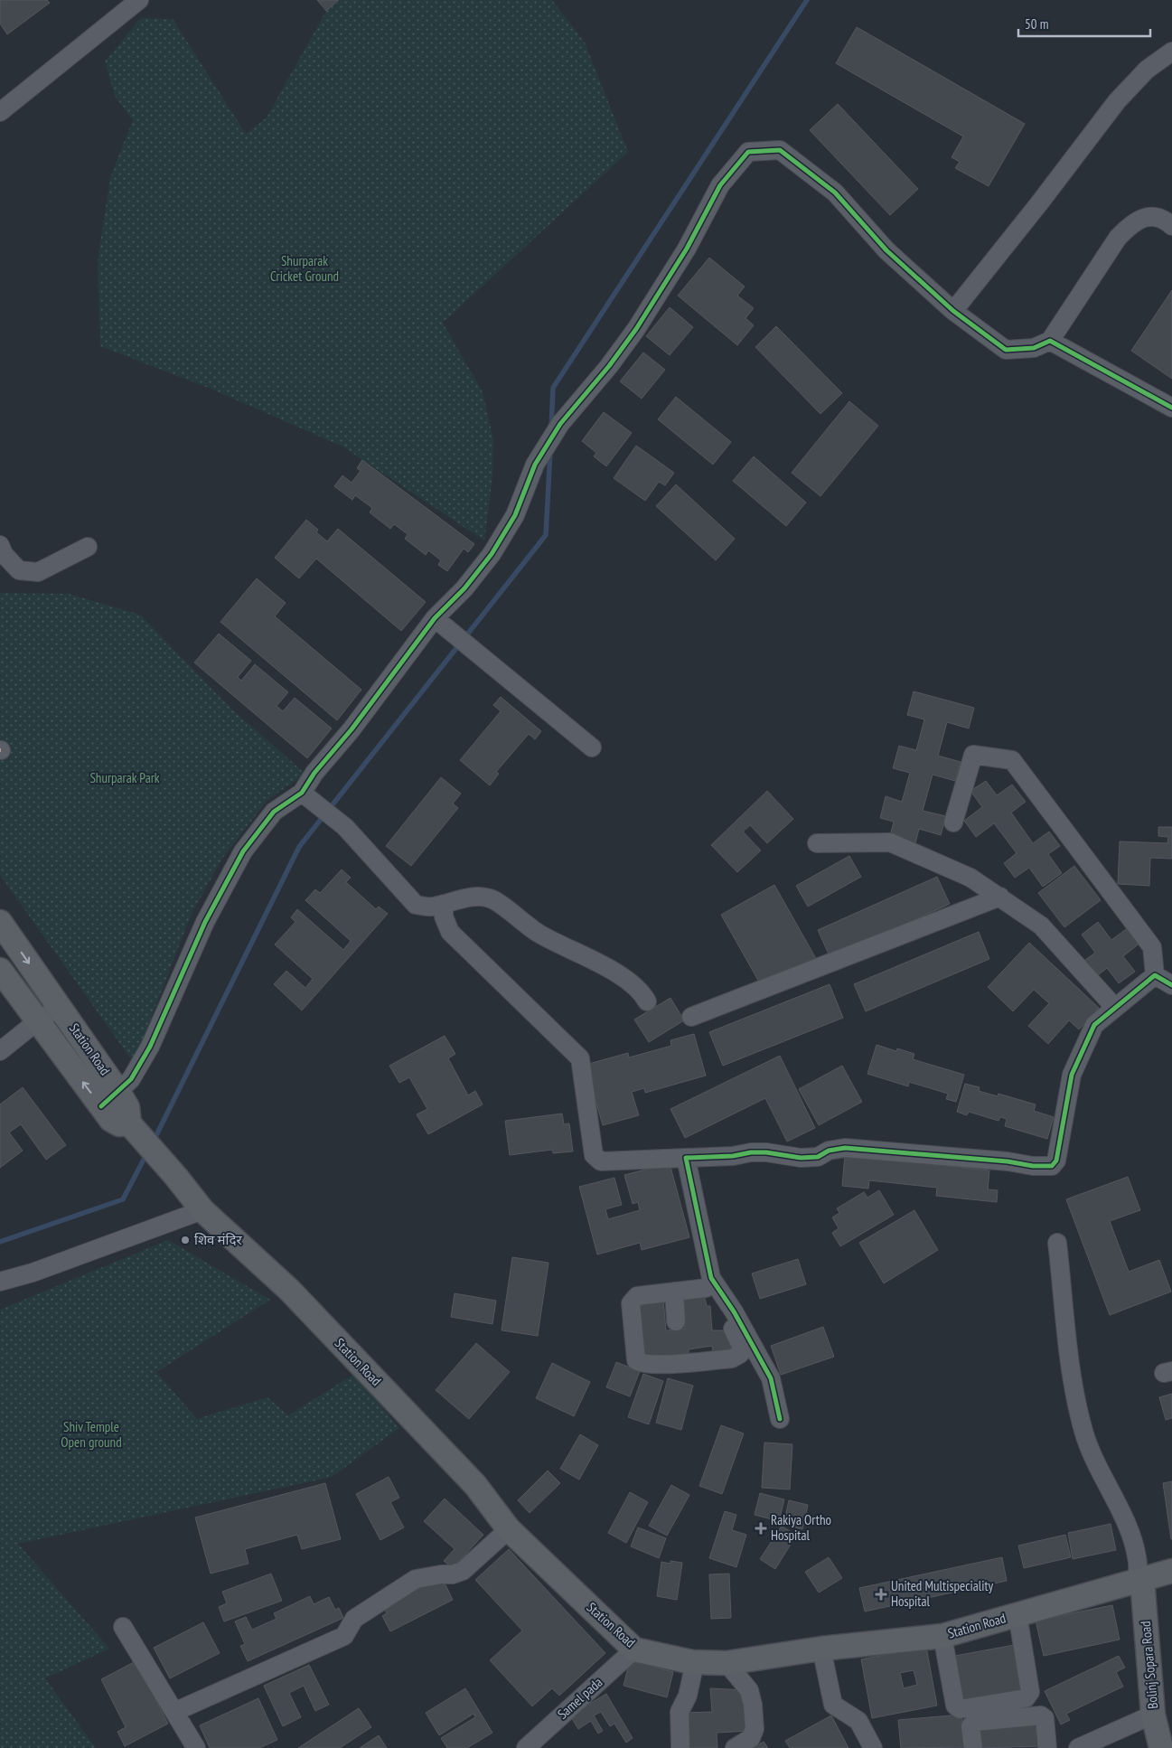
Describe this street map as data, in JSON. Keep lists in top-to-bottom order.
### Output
{
  "streets": {
    "main road": ["Station Road", "Bolinj Sopara Road"],
    "street": ["Samel pada"]
  },
  "crossings": [
    ["Station Road", "Bolinj Sopara Road"],
    ["Station Road", "Samel pada"]
  ],
  "parks": ["Shurparak Cricket Ground", "Shurparak Park", "Shiv Temple Open ground"],
  "places": {
    "other": ["शिव मंदिर"],
    "health": ["Rakiya Ortho Hospital", "United Multispeciality Hospital"]
  },
  "scale_bar": "50 m"
}
